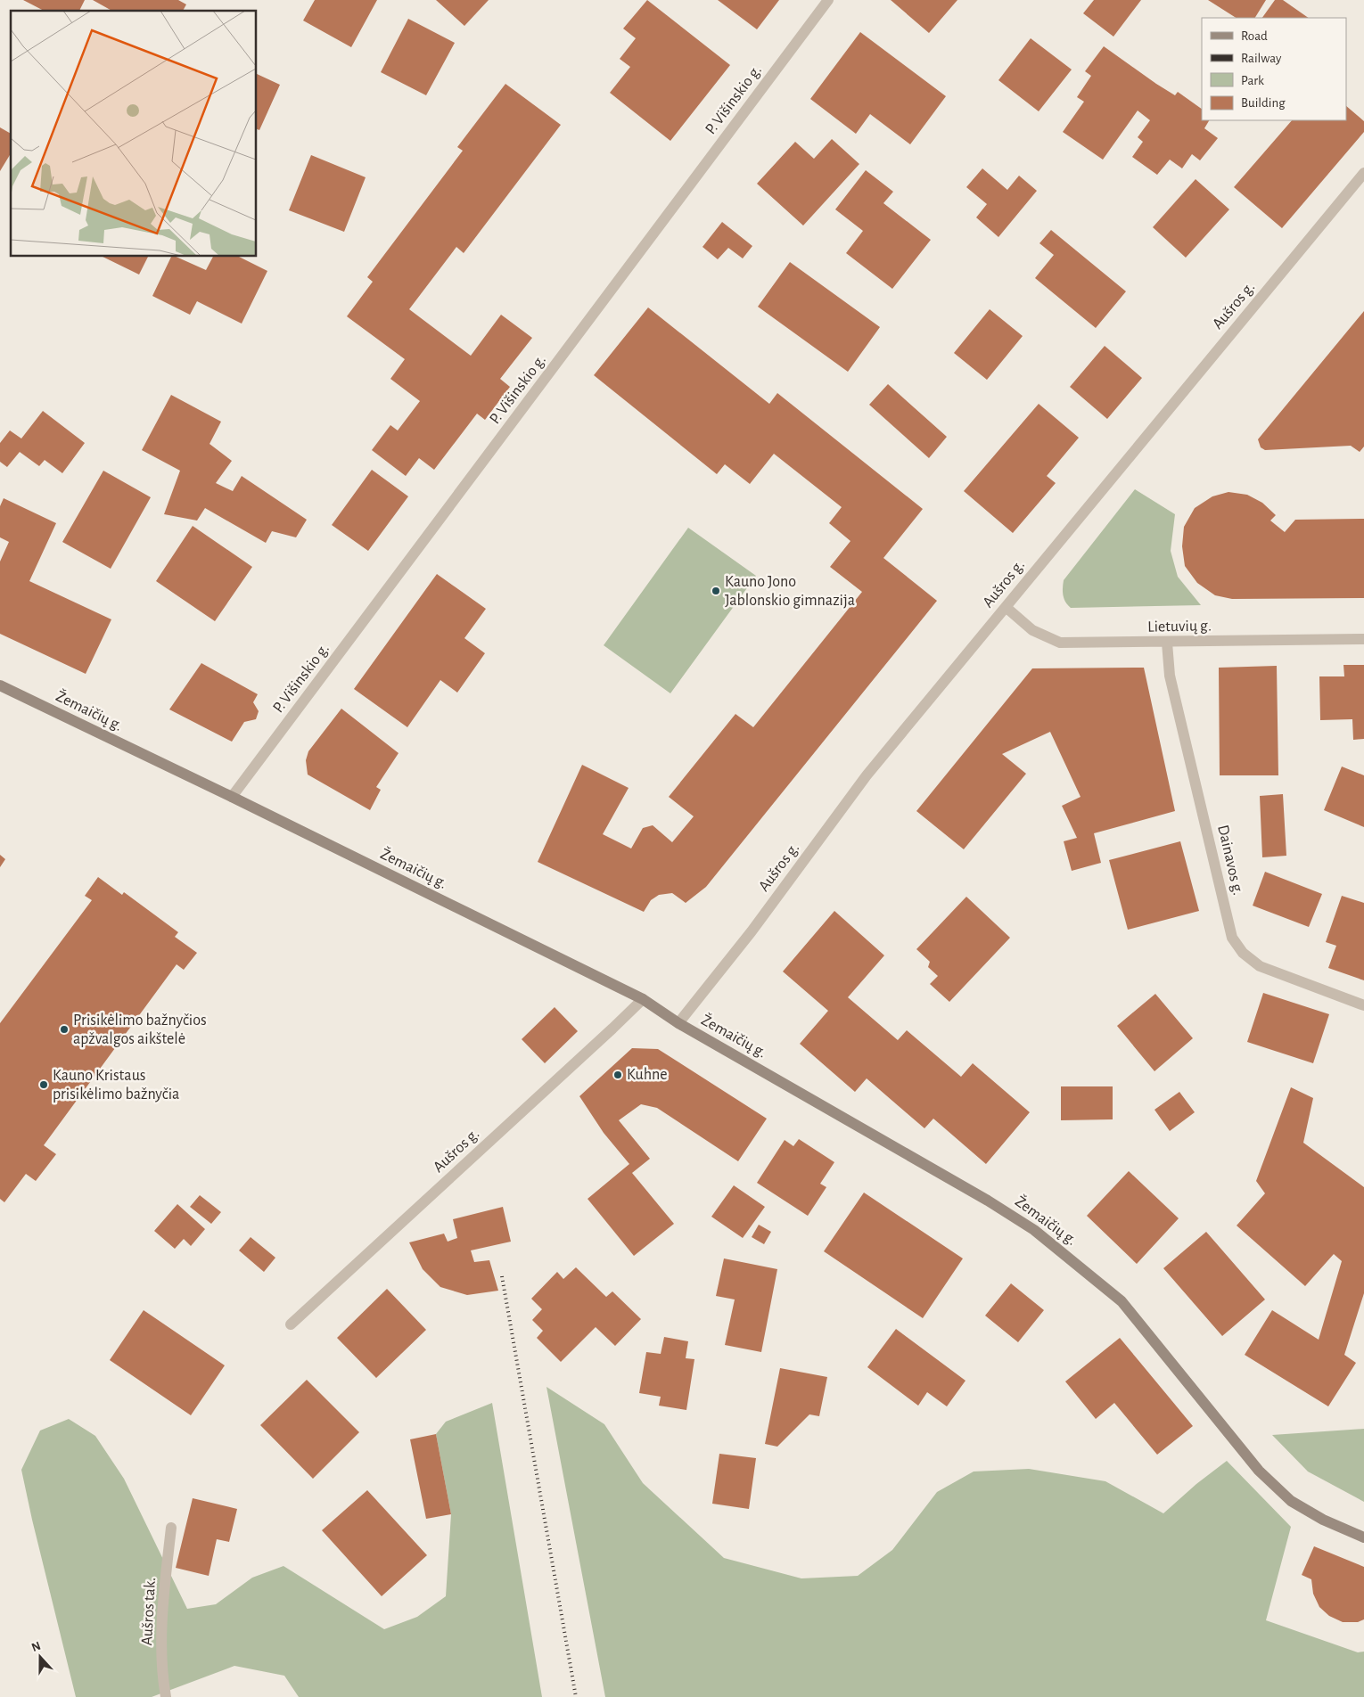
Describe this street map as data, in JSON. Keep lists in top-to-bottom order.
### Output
{
  "streets": {
    "street": [
      "P. Višinskio g.",
      "Aušros g.",
      "Lietuvių g.",
      "Žemaičių g.",
      "Dainavos g.",
      "Aušros tak."
    ]
  },
  "crossings": [
    ["P. Višinskio g.", "Žemaičių g."],
    ["Aušros g.", "Lietuvių g."],
    ["Aušros g.", "Žemaičių g."],
    ["Lietuvių g.", "Dainavos g."]
  ],
  "places": [
    "Kauno Jono Jablonskio gimnazija",
    "Prisikėlimo bažnyčios apžvalgos aikštelė",
    "Kuhne",
    "Kauno Kristaus prisikėlimo bažnyčia"
  ],
  "legend": [
    "Road",
    "Railway",
    "Park",
    "Building"
  ],
  "north": "top"
}
